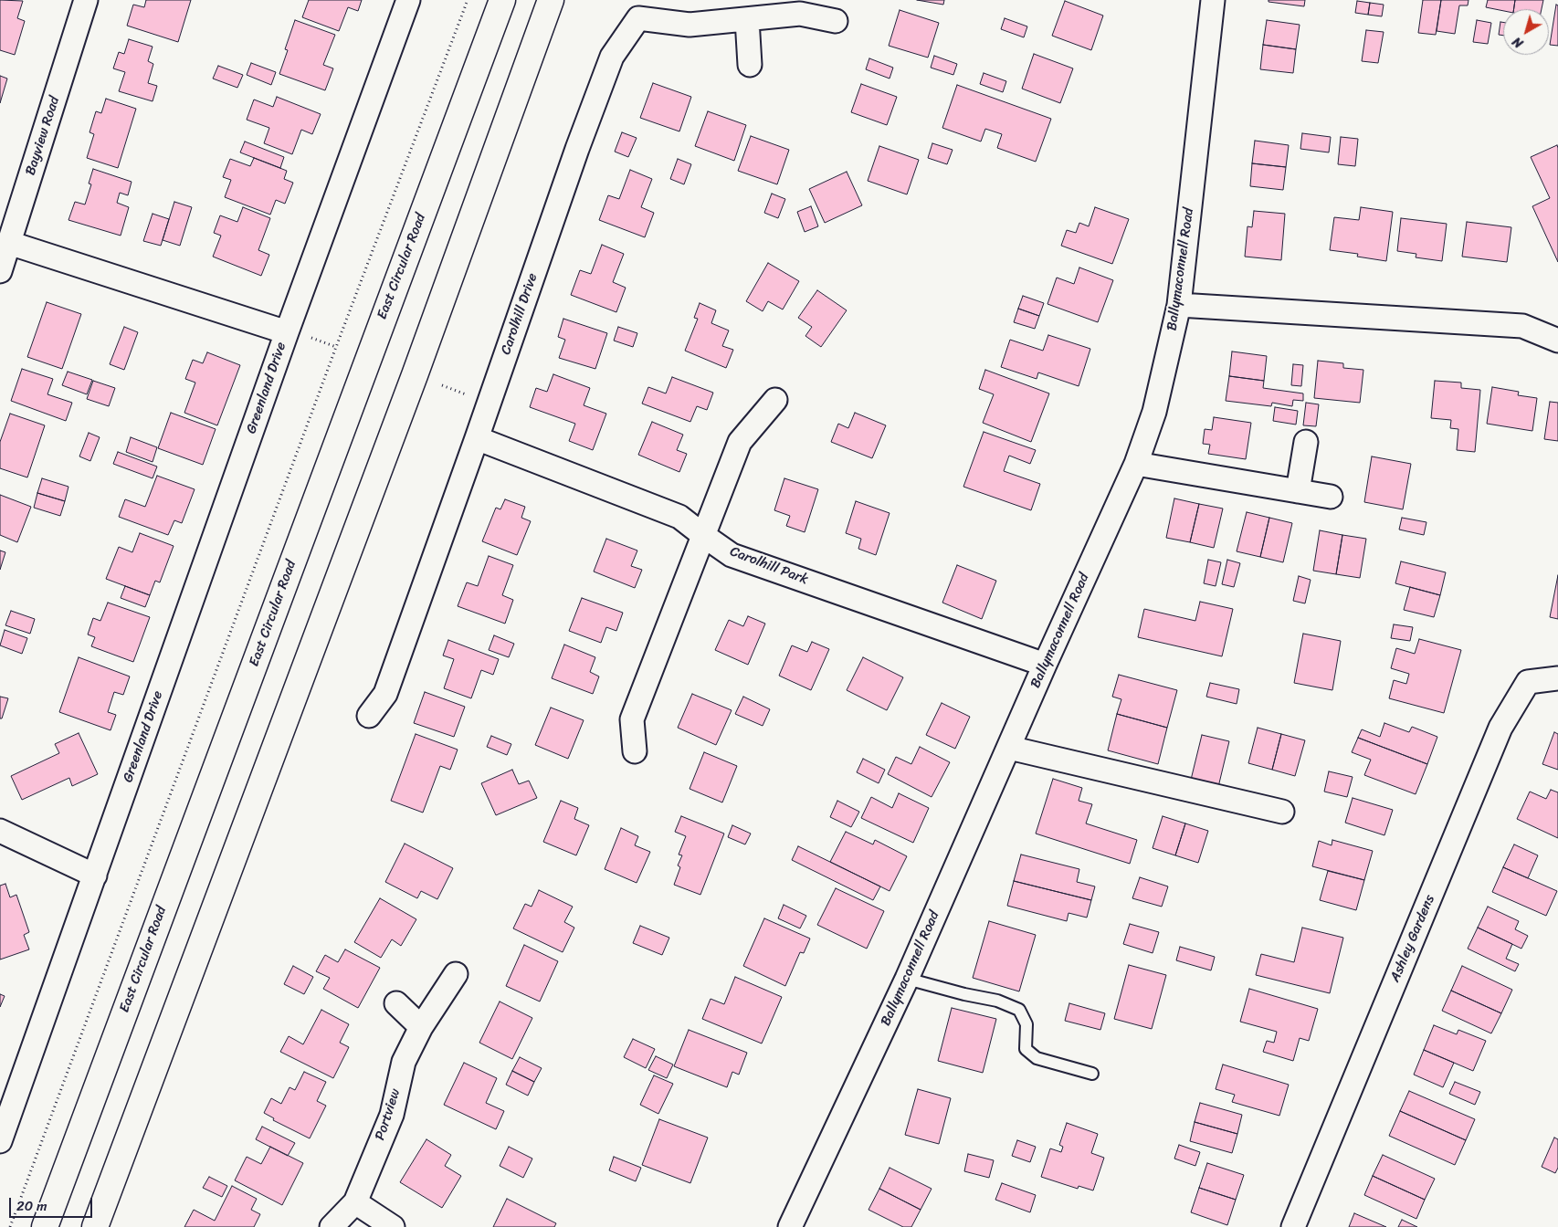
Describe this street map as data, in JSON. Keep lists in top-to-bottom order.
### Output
{
  "streets": {
    "highway": ["East Circular Road"],
    "street": [
      "Bayview Road",
      "Ballymaconnell Road",
      "Carolhill Drive",
      "Greenland Drive",
      "Carolhill Park",
      "Ashley Gardens",
      "Portview"
    ]
  },
  "crossings": [
    ["Bayview Road", "Greenland Drive"],
    ["Ballymaconnell Road", "Carolhill Park"],
    ["Carolhill Drive", "Carolhill Park"]
  ],
  "scale_bar": "20 m",
  "north": "bottom left"
}
